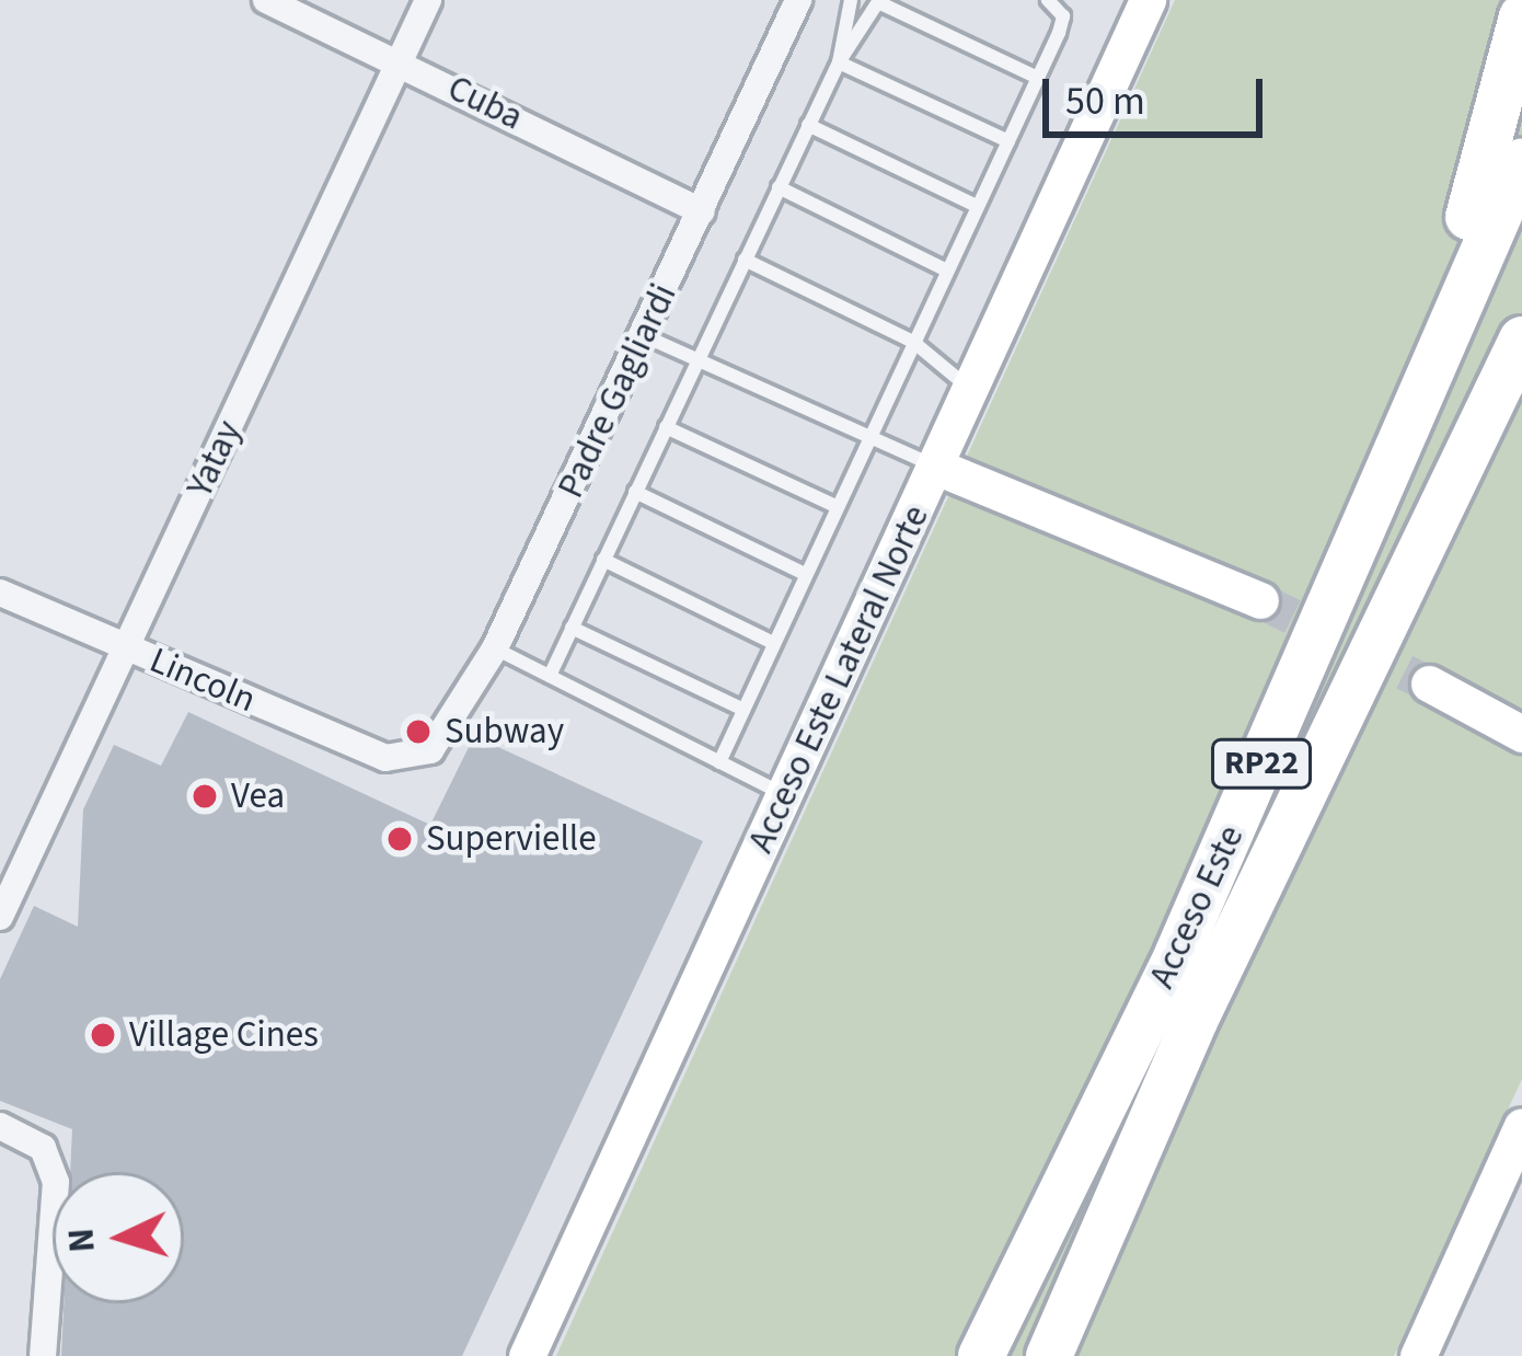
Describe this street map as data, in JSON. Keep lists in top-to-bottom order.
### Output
{
  "streets": {
    "highway": ["RP22", "Acceso Este"],
    "street": [
      "Cuba",
      "Padre Gagliardi",
      "Yatay",
      "Acceso Este Lateral Norte",
      "Lincoln"
    ]
  },
  "crossings": [
    ["Cuba", "Padre Gagliardi"],
    ["Cuba", "Yatay"],
    ["Padre Gagliardi", "Lincoln"],
    ["Yatay", "Lincoln"]
  ],
  "places": [
    "Subway",
    "Vea",
    "Supervielle",
    "Village Cines"
  ],
  "scale_bar": "50 m",
  "north": "left"
}
